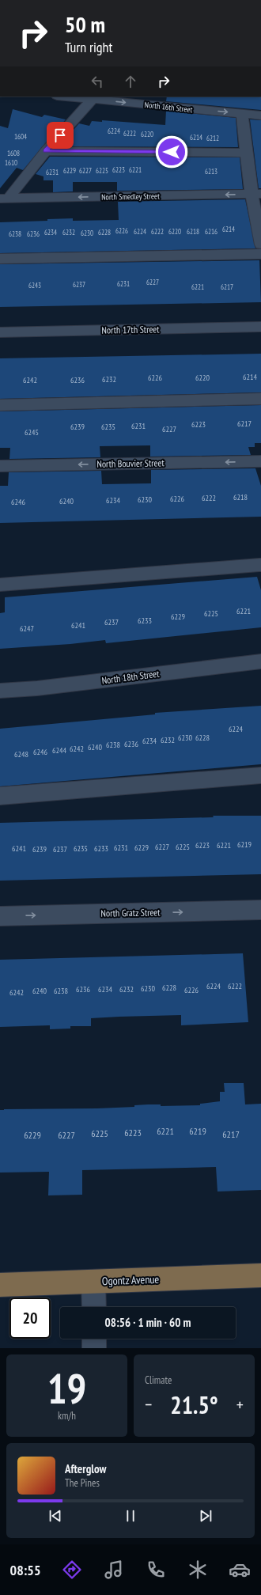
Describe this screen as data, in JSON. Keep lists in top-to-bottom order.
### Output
{
  "streets": {
    "main road": ["Ogontz Avenue"],
    "street": [
      "North 16th Street",
      "North Smedley Street",
      "North 17th Street",
      "North Bouvier Street",
      "North 18th Street",
      "North Gratz Street"
    ]
  },
  "house_numbers": [
    "6224",
    "6222",
    "6220",
    "1604",
    "6214",
    "6212",
    "1608",
    "1610",
    "6223",
    "6221",
    "6229",
    "6227",
    "6225",
    "6213",
    "6231",
    "6214",
    "6226",
    "6224",
    "6222",
    "6220",
    "6218",
    "6216",
    "6234",
    "6232",
    "6228",
    "6230",
    "6238",
    "6236",
    "6227",
    "6231",
    "6237",
    "6243",
    "6221",
    "6217",
    "6214",
    "6226",
    "6220",
    "6232",
    "6242",
    "6236",
    "6217",
    "6223",
    "6231",
    "6239",
    "6235",
    "6227",
    "6245",
    "6218",
    "6222",
    "6226",
    "6230",
    "6234",
    "6240",
    "6246",
    "6221",
    "6225",
    "6229",
    "6233",
    "6237",
    "6241",
    "6247",
    "6224",
    "6230",
    "6228",
    "6232",
    "6234",
    "6236",
    "6238",
    "6240",
    "6242",
    "6244",
    "6246",
    "6248",
    "6219",
    "6223",
    "6221",
    "6227",
    "6225",
    "6231",
    "6229",
    "6241",
    "6235",
    "6233",
    "6239",
    "6237",
    "6224",
    "6222",
    "6228",
    "6230",
    "6236",
    "6234",
    "6232",
    "6226",
    "6240",
    "6238",
    "6242",
    "6221",
    "6219",
    "6223",
    "6225",
    "6217",
    "6229",
    "6227"
  ],
  "page": {
    "turn": ["50 m", "Turn right"],
    "limit": "20",
    "trip": "08:56 · 1 min · 60 m",
    "tile": [
      ["19", "km/h"],
      "Climate"
    ],
    "heat": ["−", "21.5°", "+"],
    "song": ["Afterglow", "The Pines"],
    "tabs": "08:55"
  }
}
